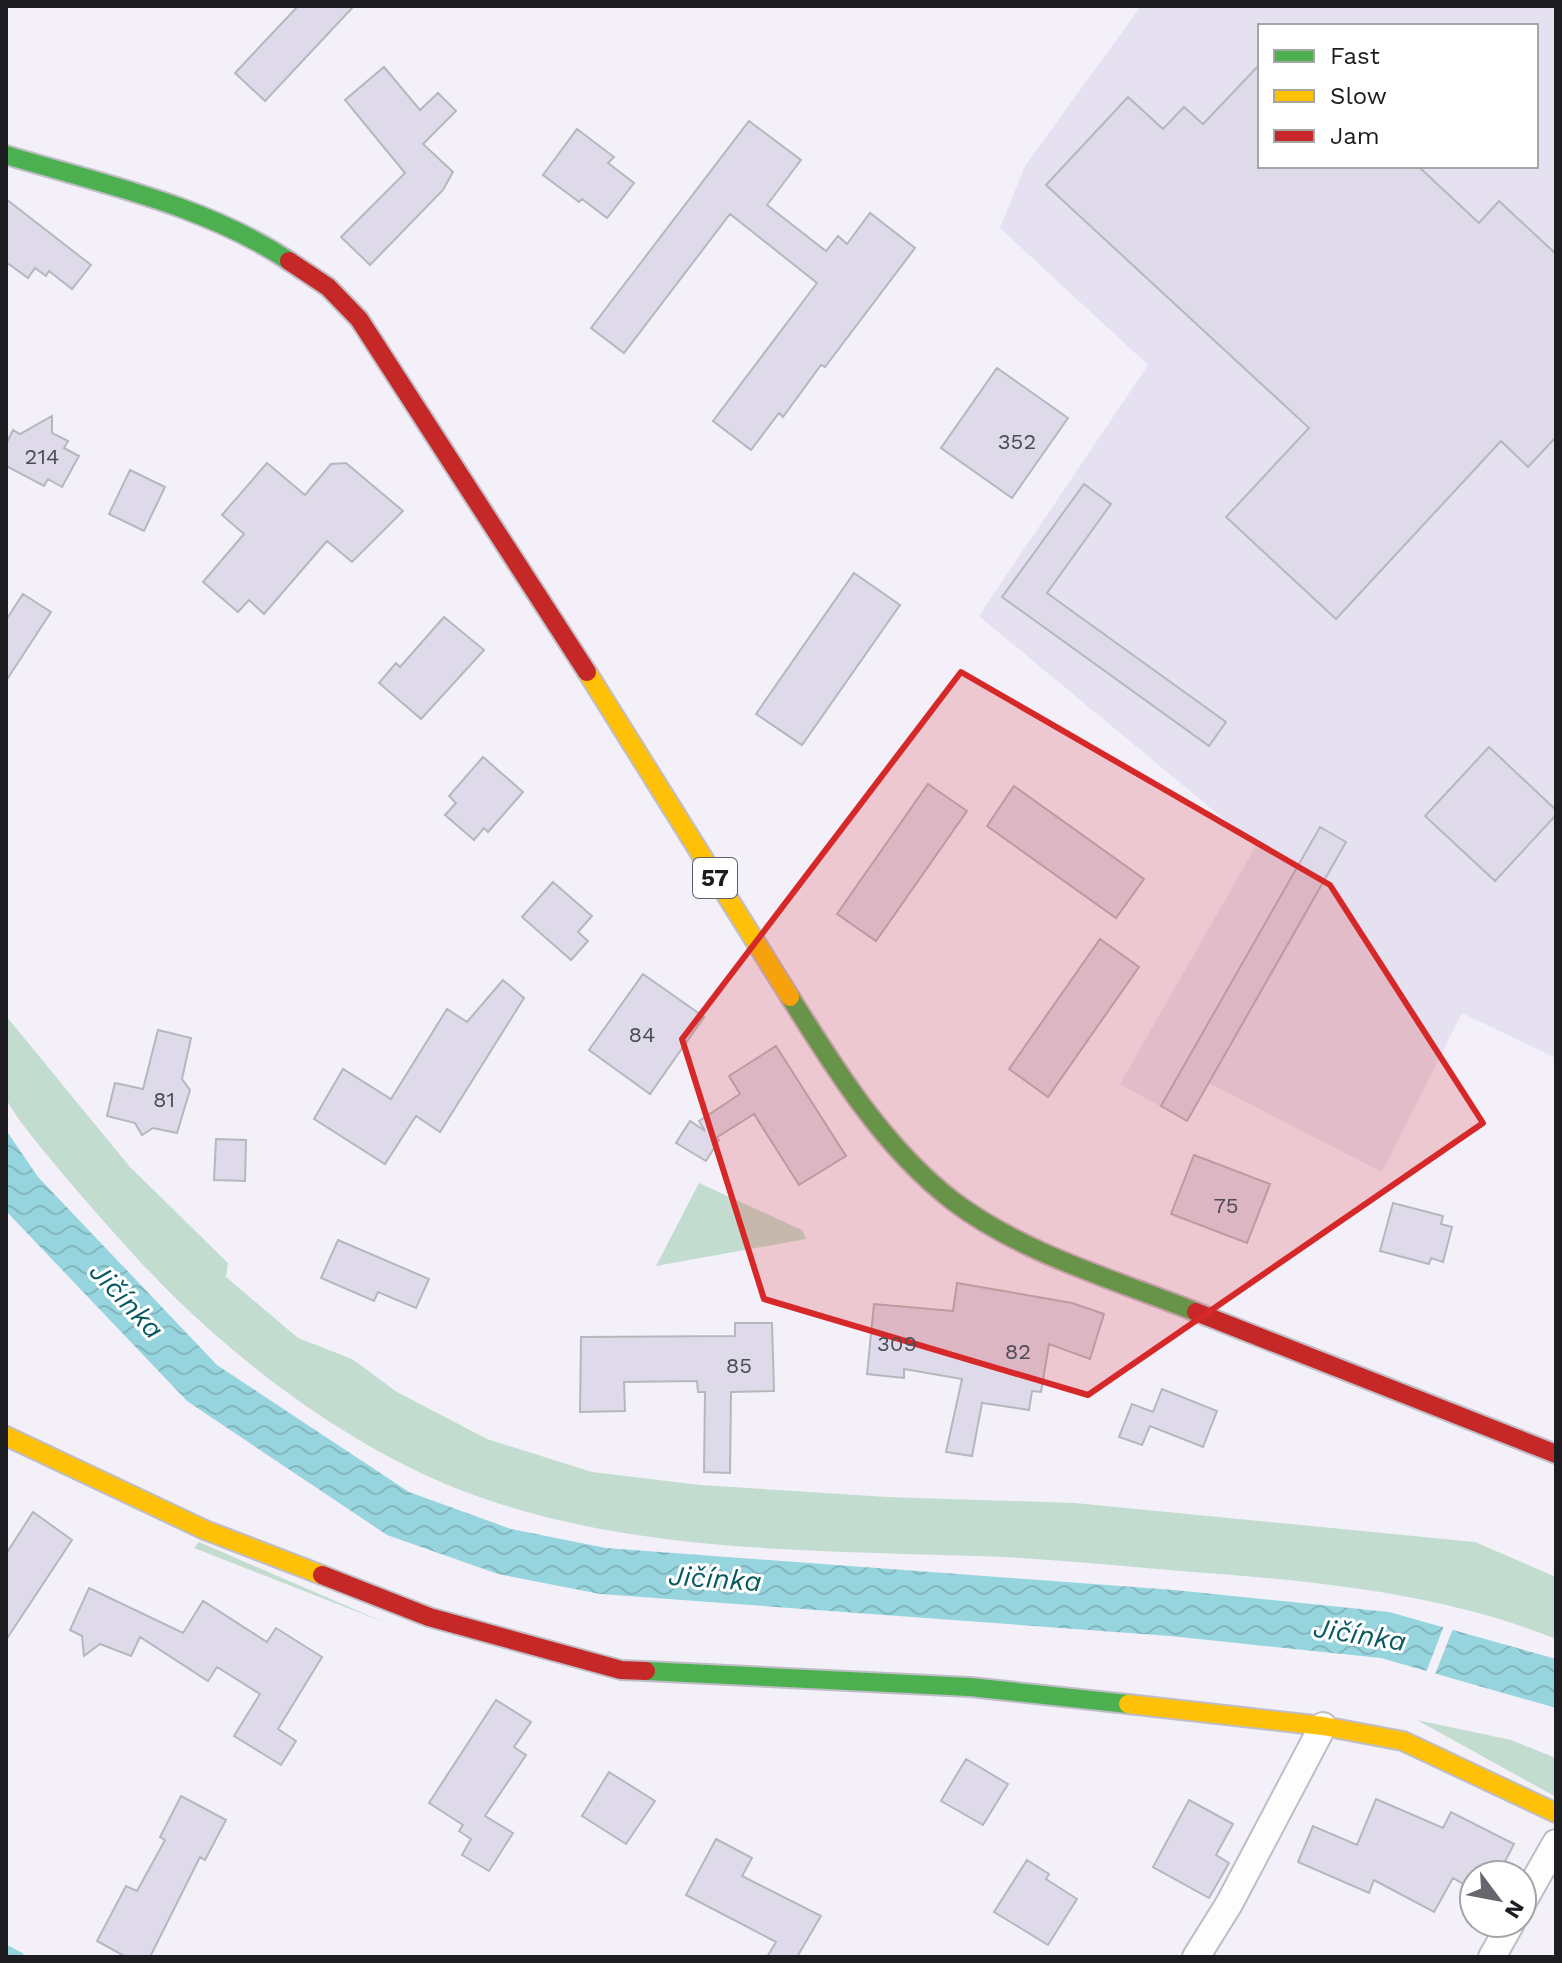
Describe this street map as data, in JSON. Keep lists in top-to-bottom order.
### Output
{
  "streets": {
    "main road": ["57"]
  },
  "water": ["Jičínka"],
  "house_numbers": [
    "352",
    "214",
    "84",
    "81",
    "75",
    "309",
    "82",
    "85"
  ],
  "legend": ["Fast", "Slow", "Jam"],
  "north": "bottom right"
}
